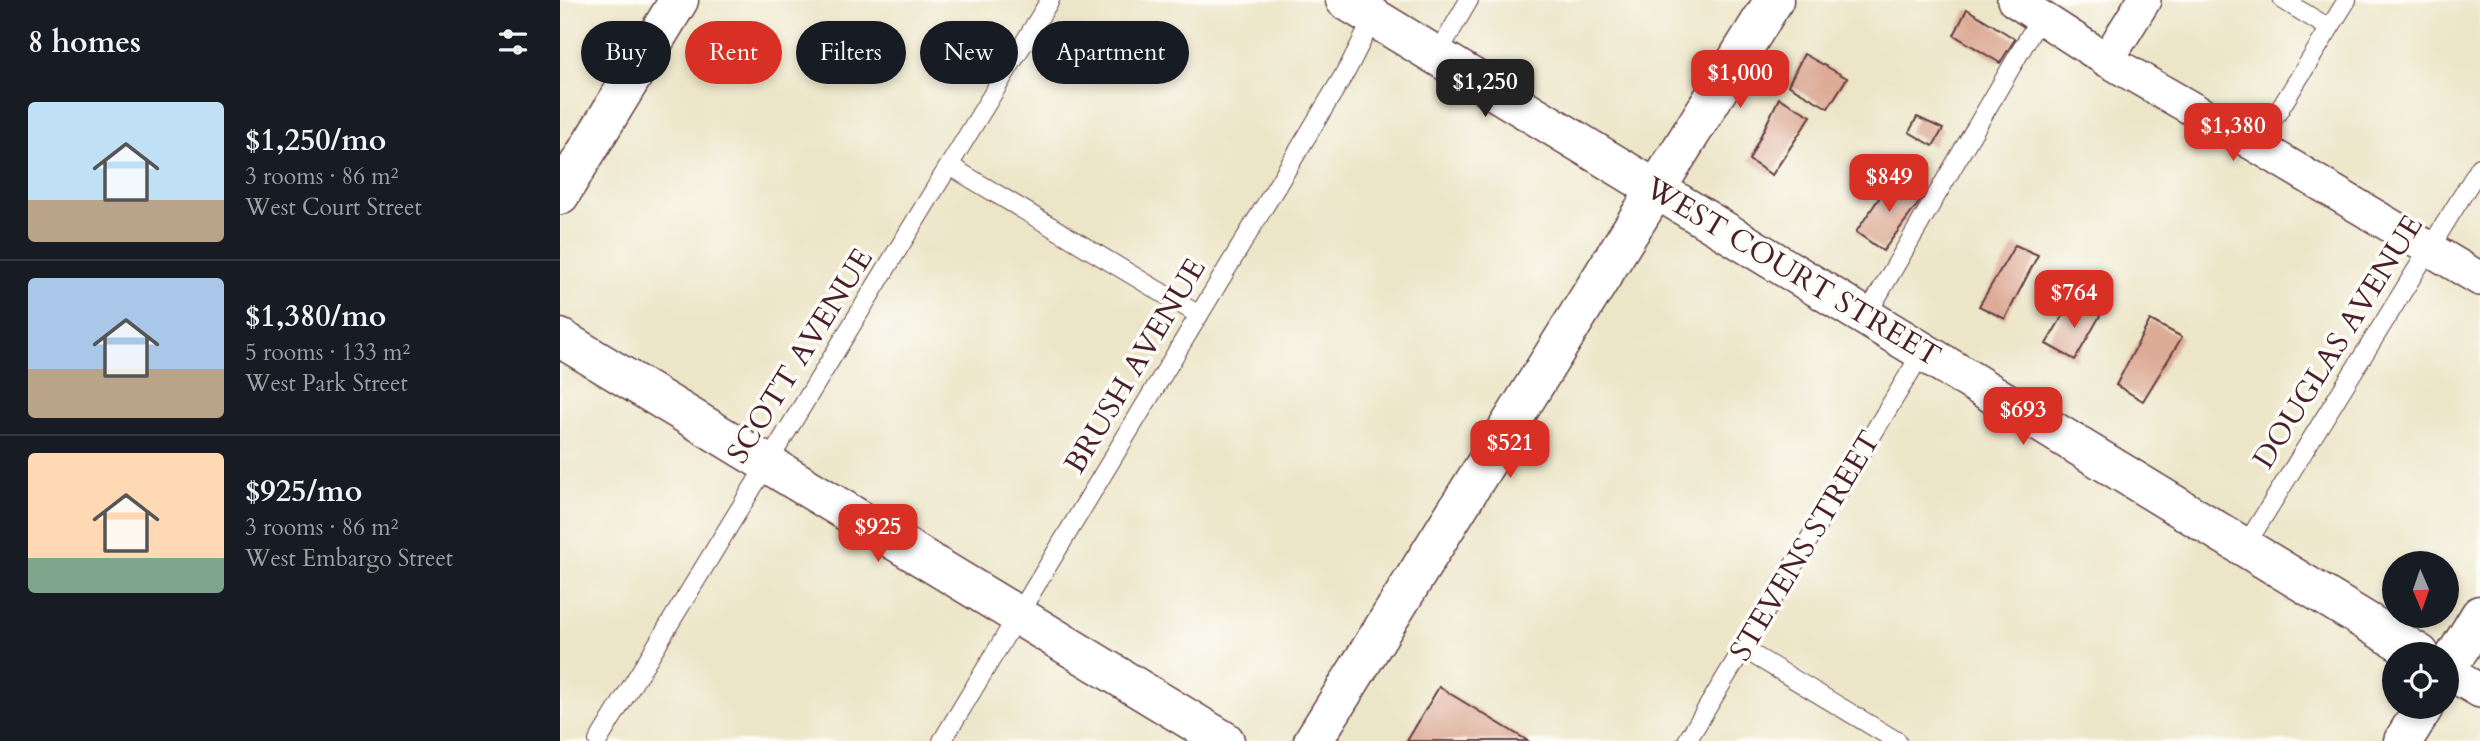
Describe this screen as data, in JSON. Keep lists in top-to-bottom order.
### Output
{
  "streets": {
    "street": ["WEST COURT STREET"],
    "lane": [
      "DOUGLAS AVENUE",
      "SCOTT AVENUE",
      "BRUSH AVENUE",
      "STEVENS STREET"
    ]
  },
  "crossings": [
    ["WEST COURT STREET", "DOUGLAS AVENUE"],
    ["WEST COURT STREET", "BRUSH AVENUE"],
    ["WEST COURT STREET", "STEVENS STREET"]
  ],
  "north": "bottom",
  "page": {
    "heading": "8 homes",
    "chip": [
      "Buy",
      "Rent",
      "Filters",
      "New",
      "Apartment"
    ],
    "price": [
      "$1,000",
      "$1,250",
      "$1,380",
      "$849",
      "$764",
      "$693",
      "$521",
      "$925"
    ],
    "list": [
      {
        "name": "$1,250/mo",
        "note": "3 rooms · 86 m² · West Court Street"
      },
      {
        "name": "$1,380/mo",
        "note": "5 rooms · 133 m² · West Park Street"
      },
      {
        "name": "$925/mo",
        "note": "3 rooms · 86 m² · West Embargo Street"
      }
    ]
  }
}
